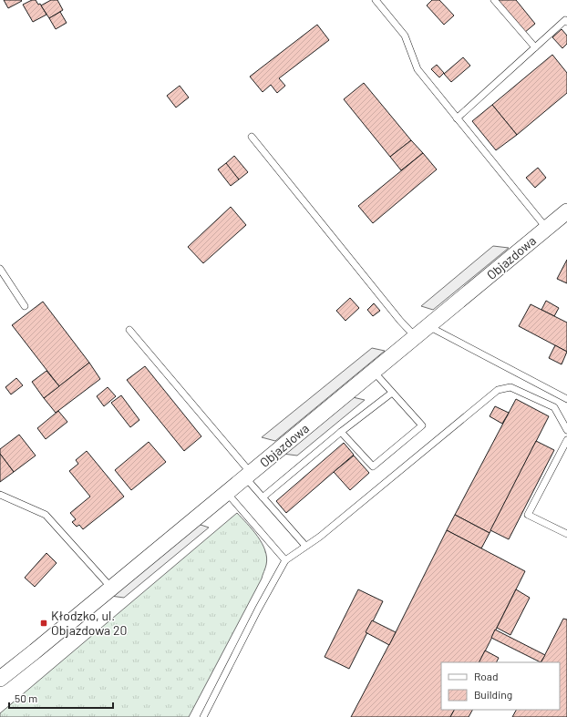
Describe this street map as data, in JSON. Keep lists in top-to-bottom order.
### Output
{
  "streets": {
    "street": ["Objazdowa"]
  },
  "places": {
    "transit": ["Kłodzko, ul. Objazdowa 20"]
  },
  "legend": ["Road", "Building"],
  "scale_bar": "50 m"
}
